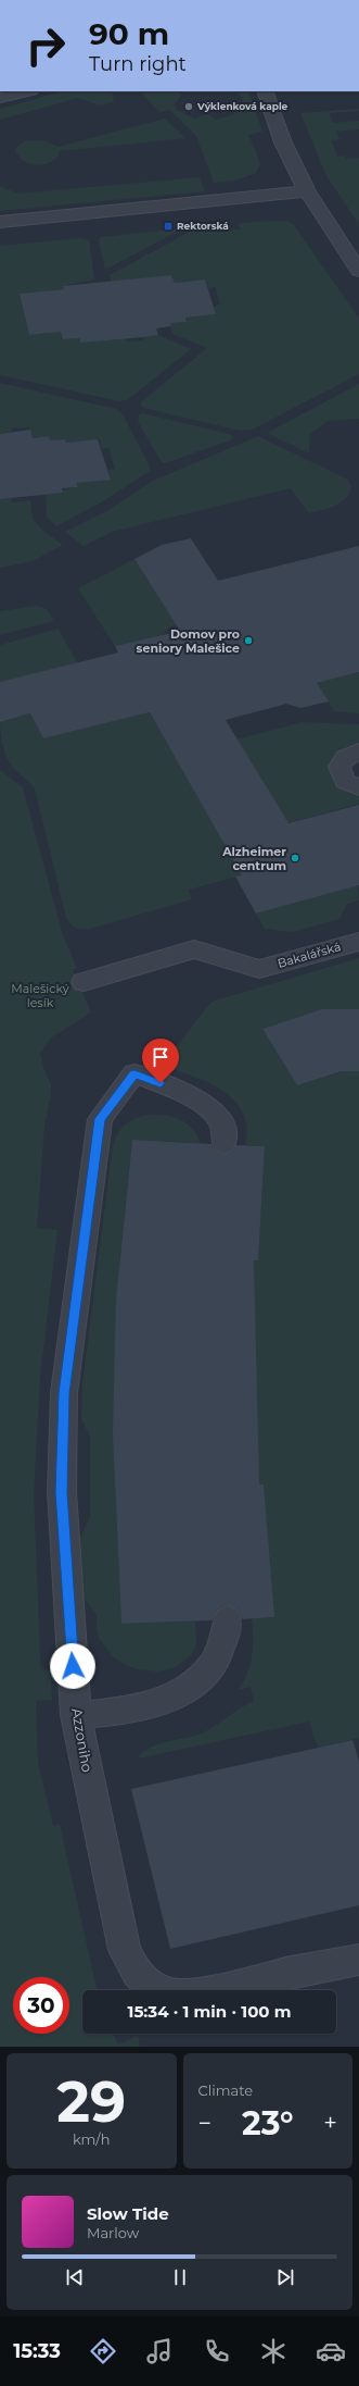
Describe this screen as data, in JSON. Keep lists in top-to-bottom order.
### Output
{
  "streets": {
    "street": ["Bakalářská", "Azzoniho"]
  },
  "parks": ["Malešický lesík"],
  "places": {
    "other": ["Výklenková kaple", "Domov pro seniory Malešice", "Alzheimer centrum"],
    "transit": ["Rektorská"]
  },
  "page": {
    "turn": ["90 m", "Turn right"],
    "limit": "30",
    "trip": "15:34 · 1 min · 100 m",
    "tile": [
      ["29", "km/h"],
      "Climate"
    ],
    "heat": ["−", "23°", "+"],
    "song": ["Slow Tide", "Marlow"],
    "tabs": "15:33"
  }
}
